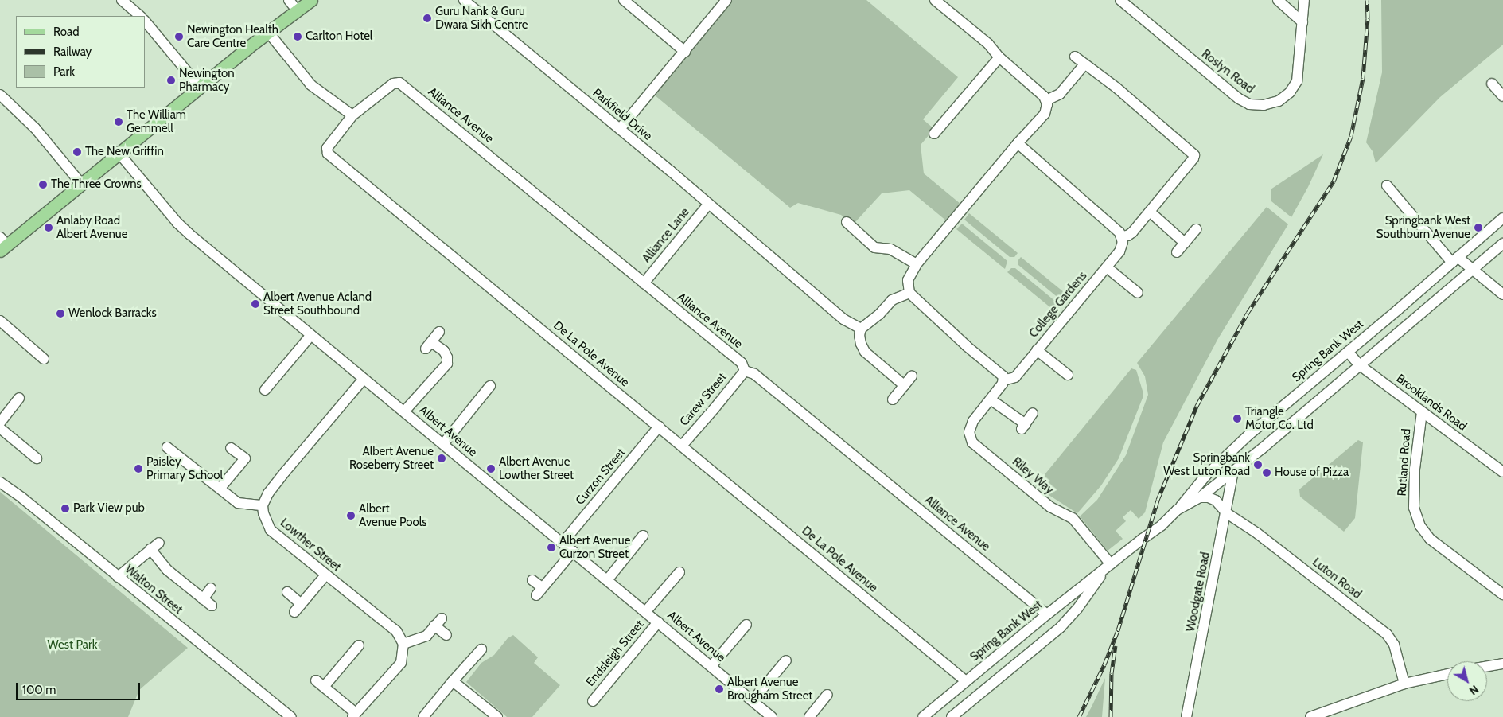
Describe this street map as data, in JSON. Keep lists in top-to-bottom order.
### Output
{
  "streets": {
    "street": [
      "Roslyn Road",
      "Parkfield Drive",
      "Alliance Avenue",
      "Alliance Lane",
      "College Gardens",
      "Spring Bank West",
      "De La Pole Avenue",
      "Carew Street",
      "Brooklands Road",
      "Albert Avenue",
      "Rutland Road",
      "Riley Way",
      "Curzon Street",
      "Lowther Street",
      "Luton Road",
      "Walton Street",
      "Woodgate Road",
      "Endsleigh Street"
    ]
  },
  "crossings": [
    ["Parkfield Drive", "Alliance Lane"],
    ["Alliance Avenue", "Alliance Lane"],
    ["Alliance Avenue", "Spring Bank West"],
    ["Alliance Avenue", "De La Pole Avenue"],
    ["Alliance Avenue", "Carew Street"],
    ["College Gardens", "Riley Way"],
    ["Spring Bank West", "De La Pole Avenue"],
    ["Spring Bank West", "Brooklands Road"],
    ["Spring Bank West", "Riley Way"],
    ["Spring Bank West", "Luton Road"],
    ["Spring Bank West", "Woodgate Road"],
    ["De La Pole Avenue", "Carew Street"],
    ["De La Pole Avenue", "Curzon Street"],
    ["Brooklands Road", "Rutland Road"],
    ["Albert Avenue", "Curzon Street"],
    ["Albert Avenue", "Endsleigh Street"],
    ["Luton Road", "Woodgate Road"]
  ],
  "parks": ["West Park"],
  "places": [
    "Guru Nank & Guru Dwara Sikh Centre",
    "Newington Health Care Centre",
    "Carlton Hotel",
    "Newington Pharmacy",
    "The William Gemmell",
    "The New Griffin",
    "The Three Crowns",
    "Anlaby Road Albert Avenue",
    "Springbank West Southburn Avenue",
    "Albert Avenue Acland Street Southbound",
    "Wenlock Barracks",
    "Triangle Motor Co. Ltd",
    "Albert Avenue Roseberry Street",
    "Springbank West Luton Road",
    "Paisley Primary School",
    "Albert Avenue Lowther Street",
    "House of Pizza",
    "Park View pub",
    "Albert Avenue Pools",
    "Albert Avenue Curzon Street",
    "Albert Avenue Brougham Street"
  ],
  "legend": ["Road", "Railway", "Park"],
  "scale_bar": "100 m",
  "north": "bottom right"
}
